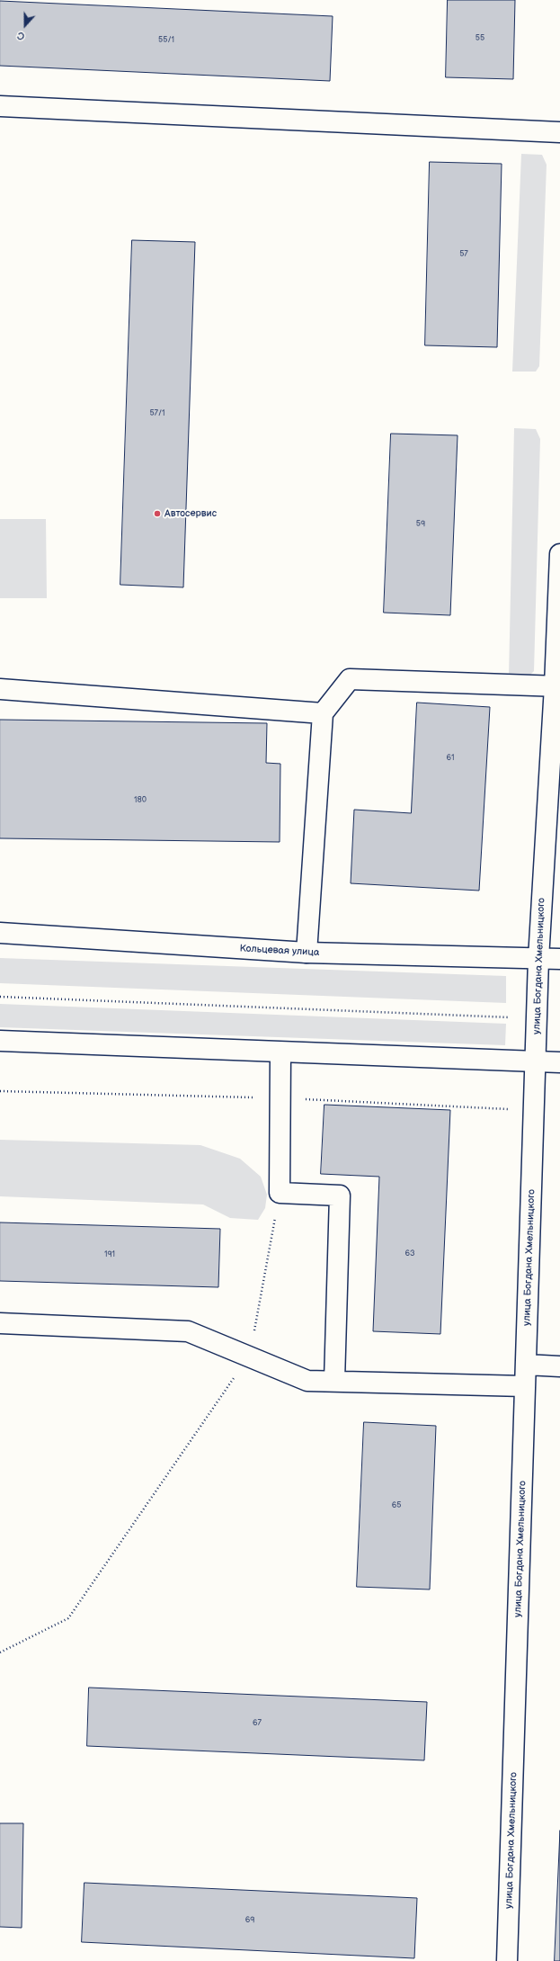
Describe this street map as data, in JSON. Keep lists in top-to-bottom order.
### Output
{
  "streets": {
    "main road": ["Кольцевая улица", "улица Богдана Хмельницкого"]
  },
  "crossings": [
    ["Кольцевая улица", "улица Богдана Хмельницкого"]
  ],
  "places": ["Автосервис"],
  "house_numbers": [
    "55",
    "55/1",
    "57",
    "57/1",
    "59",
    "61",
    "180",
    "63",
    "191",
    "65",
    "67",
    "69"
  ],
  "north": "bottom"
}
